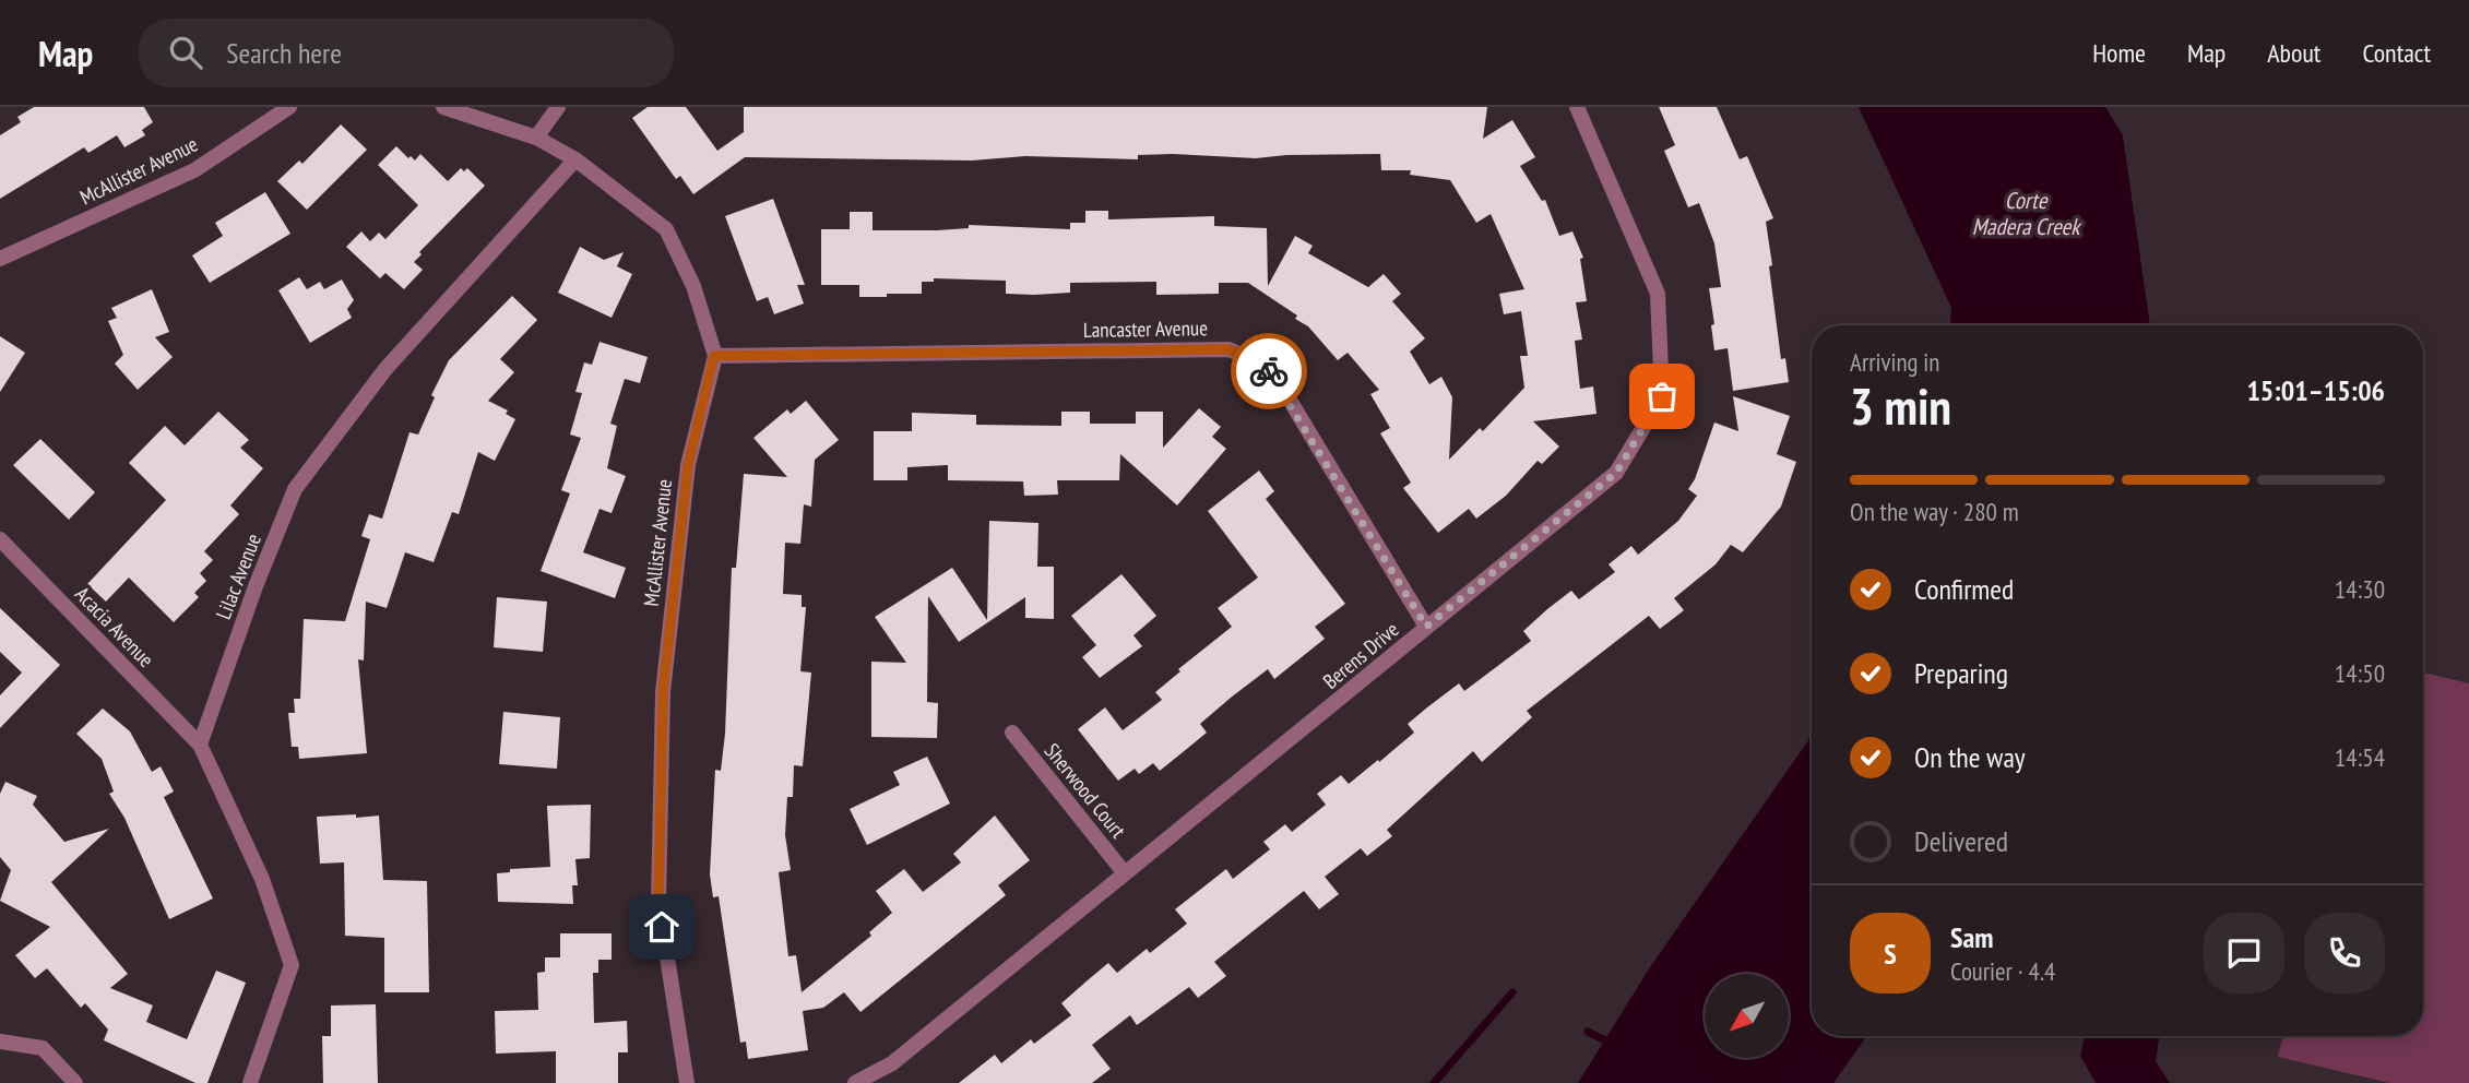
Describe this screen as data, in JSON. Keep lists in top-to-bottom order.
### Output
{
  "streets": {
    "street": [
      "McAllister Avenue",
      "Lancaster Avenue",
      "Lilac Avenue",
      "Acacia Avenue",
      "Berens Drive",
      "Sherwood Court"
    ]
  },
  "crossings": [
    ["McAllister Avenue", "Lancaster Avenue"],
    ["Lancaster Avenue", "Berens Drive"],
    ["Lilac Avenue", "Acacia Avenue"],
    ["Berens Drive", "Sherwood Court"]
  ],
  "water": ["Corte Madera Creek"],
  "north": "bottom left",
  "page": {
    "header": "Map",
    "search": "Search here",
    "nav": [
      "Home",
      "Map",
      "About",
      "Contact"
    ],
    "heading": ["3 min", "Arriving in", "15:01–15:06"],
    "panel": ["Sam", "Courier · 4.4"],
    "bar": "On the way · 280 m",
    "list": [
      ["Confirmed", "14:30"],
      ["Preparing", "14:50"],
      ["On the way", "14:54"],
      "Delivered"
    ],
    "round": "S"
  }
}
